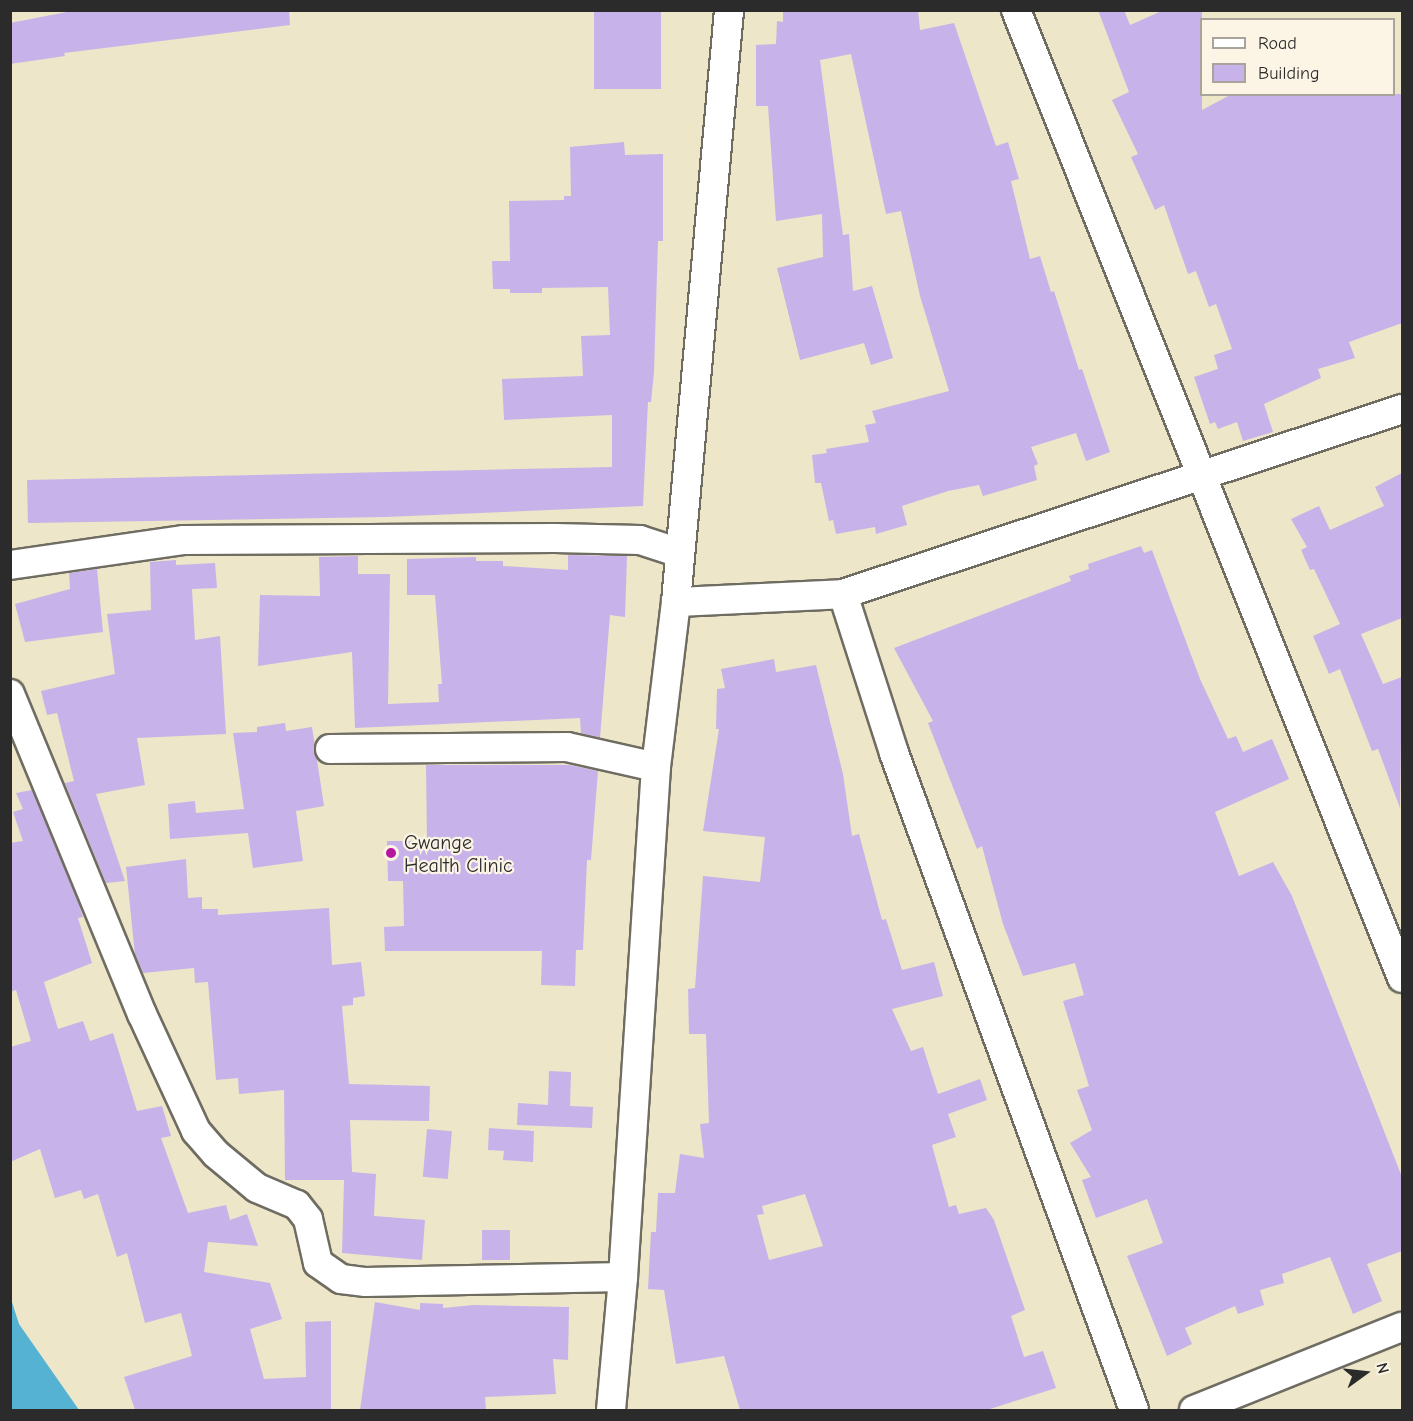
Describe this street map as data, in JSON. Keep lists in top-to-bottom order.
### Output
{
  "places": ["Gwange Health Clinic"],
  "legend": ["Road", "Building"],
  "north": "right"
}
